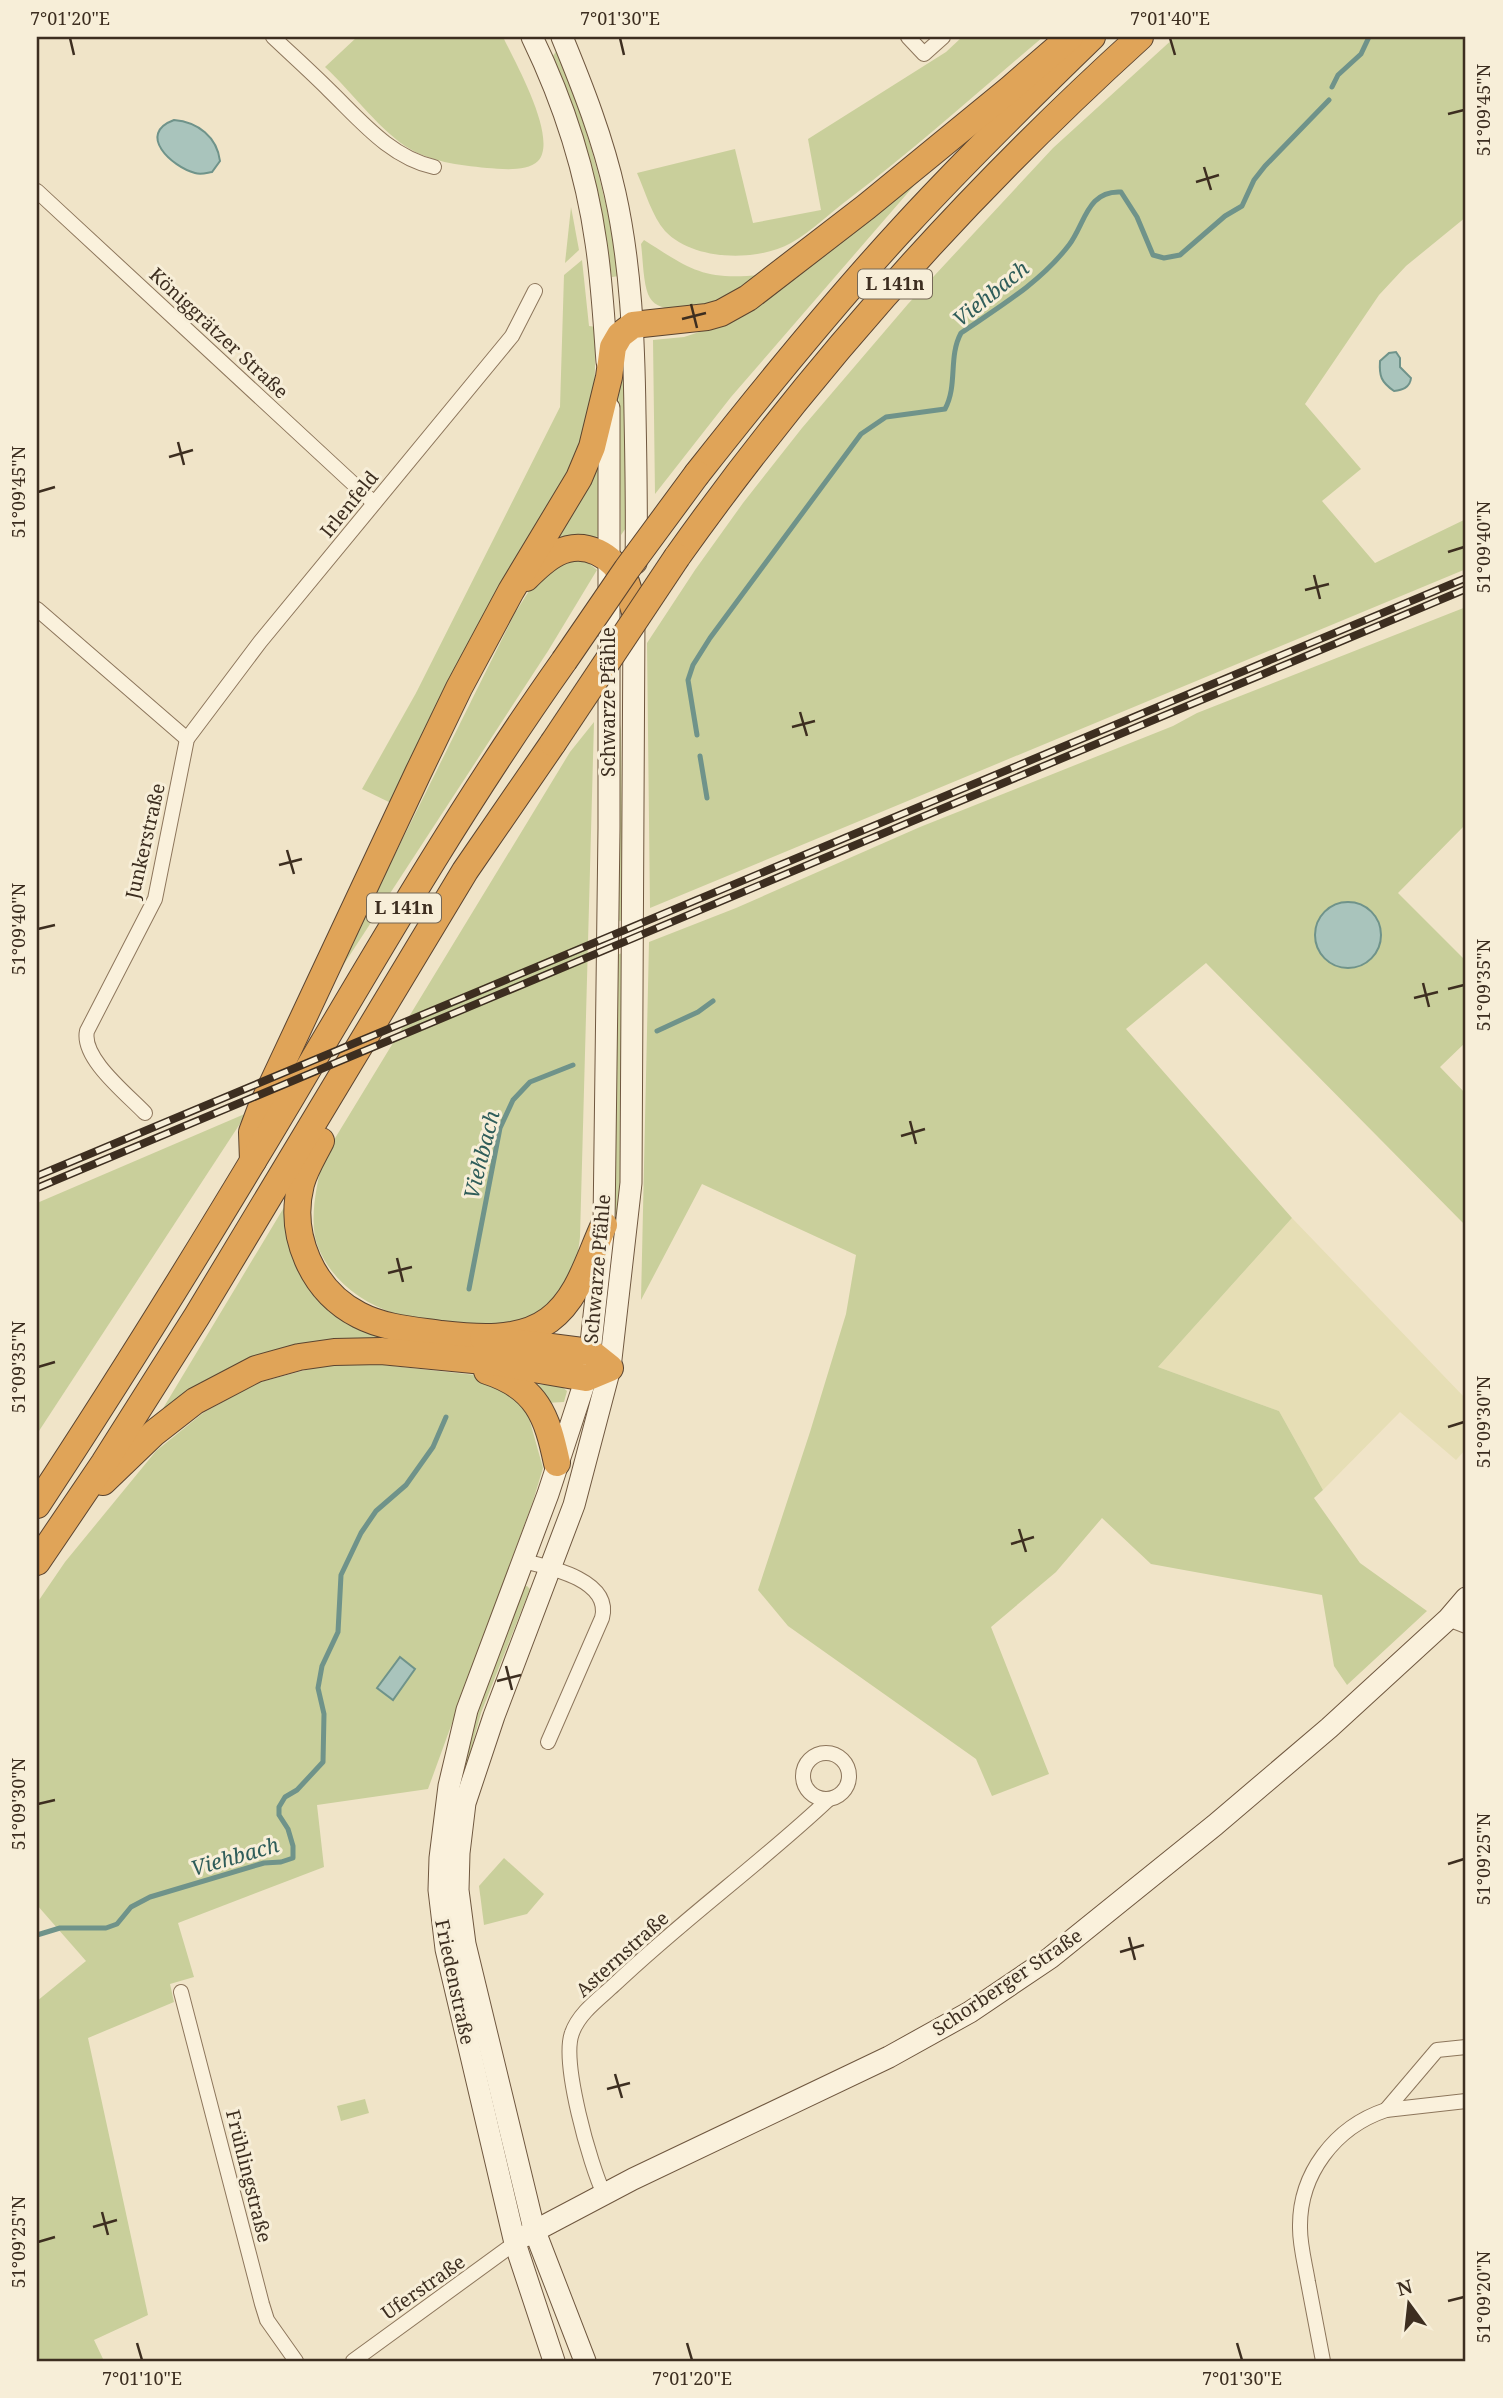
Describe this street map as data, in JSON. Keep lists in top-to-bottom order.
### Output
{
  "streets": {
    "highway": ["L 141n"],
    "main road": ["Schwarze Pfähle", "Friedenstraße", "Schorberger Straße"],
    "street": [
      "Königgrätzer Straße",
      "Irlenfeld",
      "Junkerstraße",
      "Asternstraße",
      "Frühlingstraße",
      "Uferstraße"
    ]
  },
  "crossings": [
    ["Königgrätzer Straße", "Irlenfeld"],
    ["Irlenfeld", "Junkerstraße"],
    ["Schwarze Pfähle", "Friedenstraße"],
    ["Asternstraße", "Schorberger Straße"],
    ["Friedenstraße", "Schorberger Straße"],
    ["Friedenstraße", "Uferstraße"],
    ["Schorberger Straße", "Uferstraße"]
  ],
  "water": ["Viehbach"],
  "north": "top",
  "coordinates": [
    "7°01'20\"E",
    "7°01'30\"E",
    "7°01'40\"E",
    "51°09'45\"N",
    "51°09'40\"N",
    "51°09'35\"N",
    "51°09'30\"N",
    "51°09'25\"N",
    "51°09'20\"N",
    "7°01'10\"E"
  ]
}
